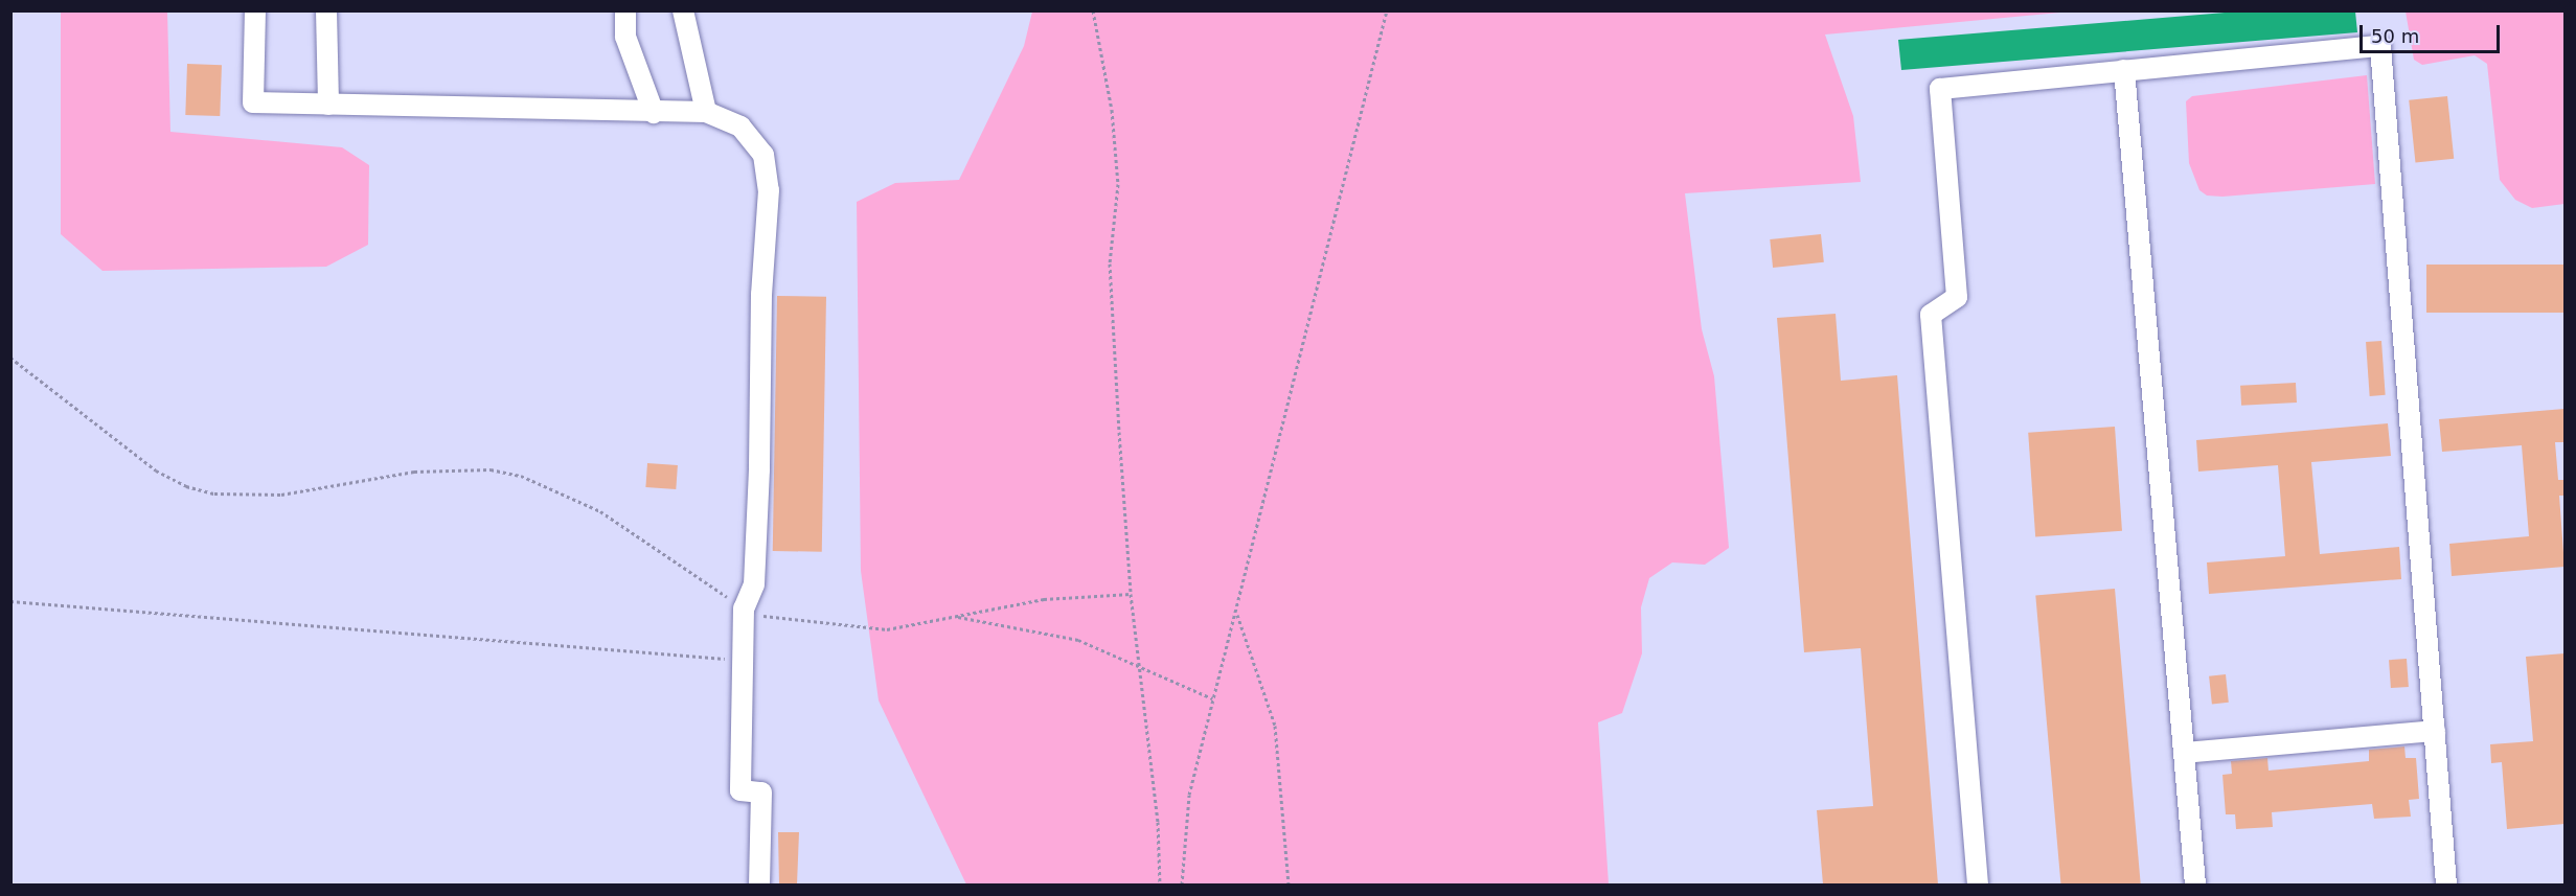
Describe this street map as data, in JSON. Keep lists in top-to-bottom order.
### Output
{
  "scale_bar": "50 m"
}
